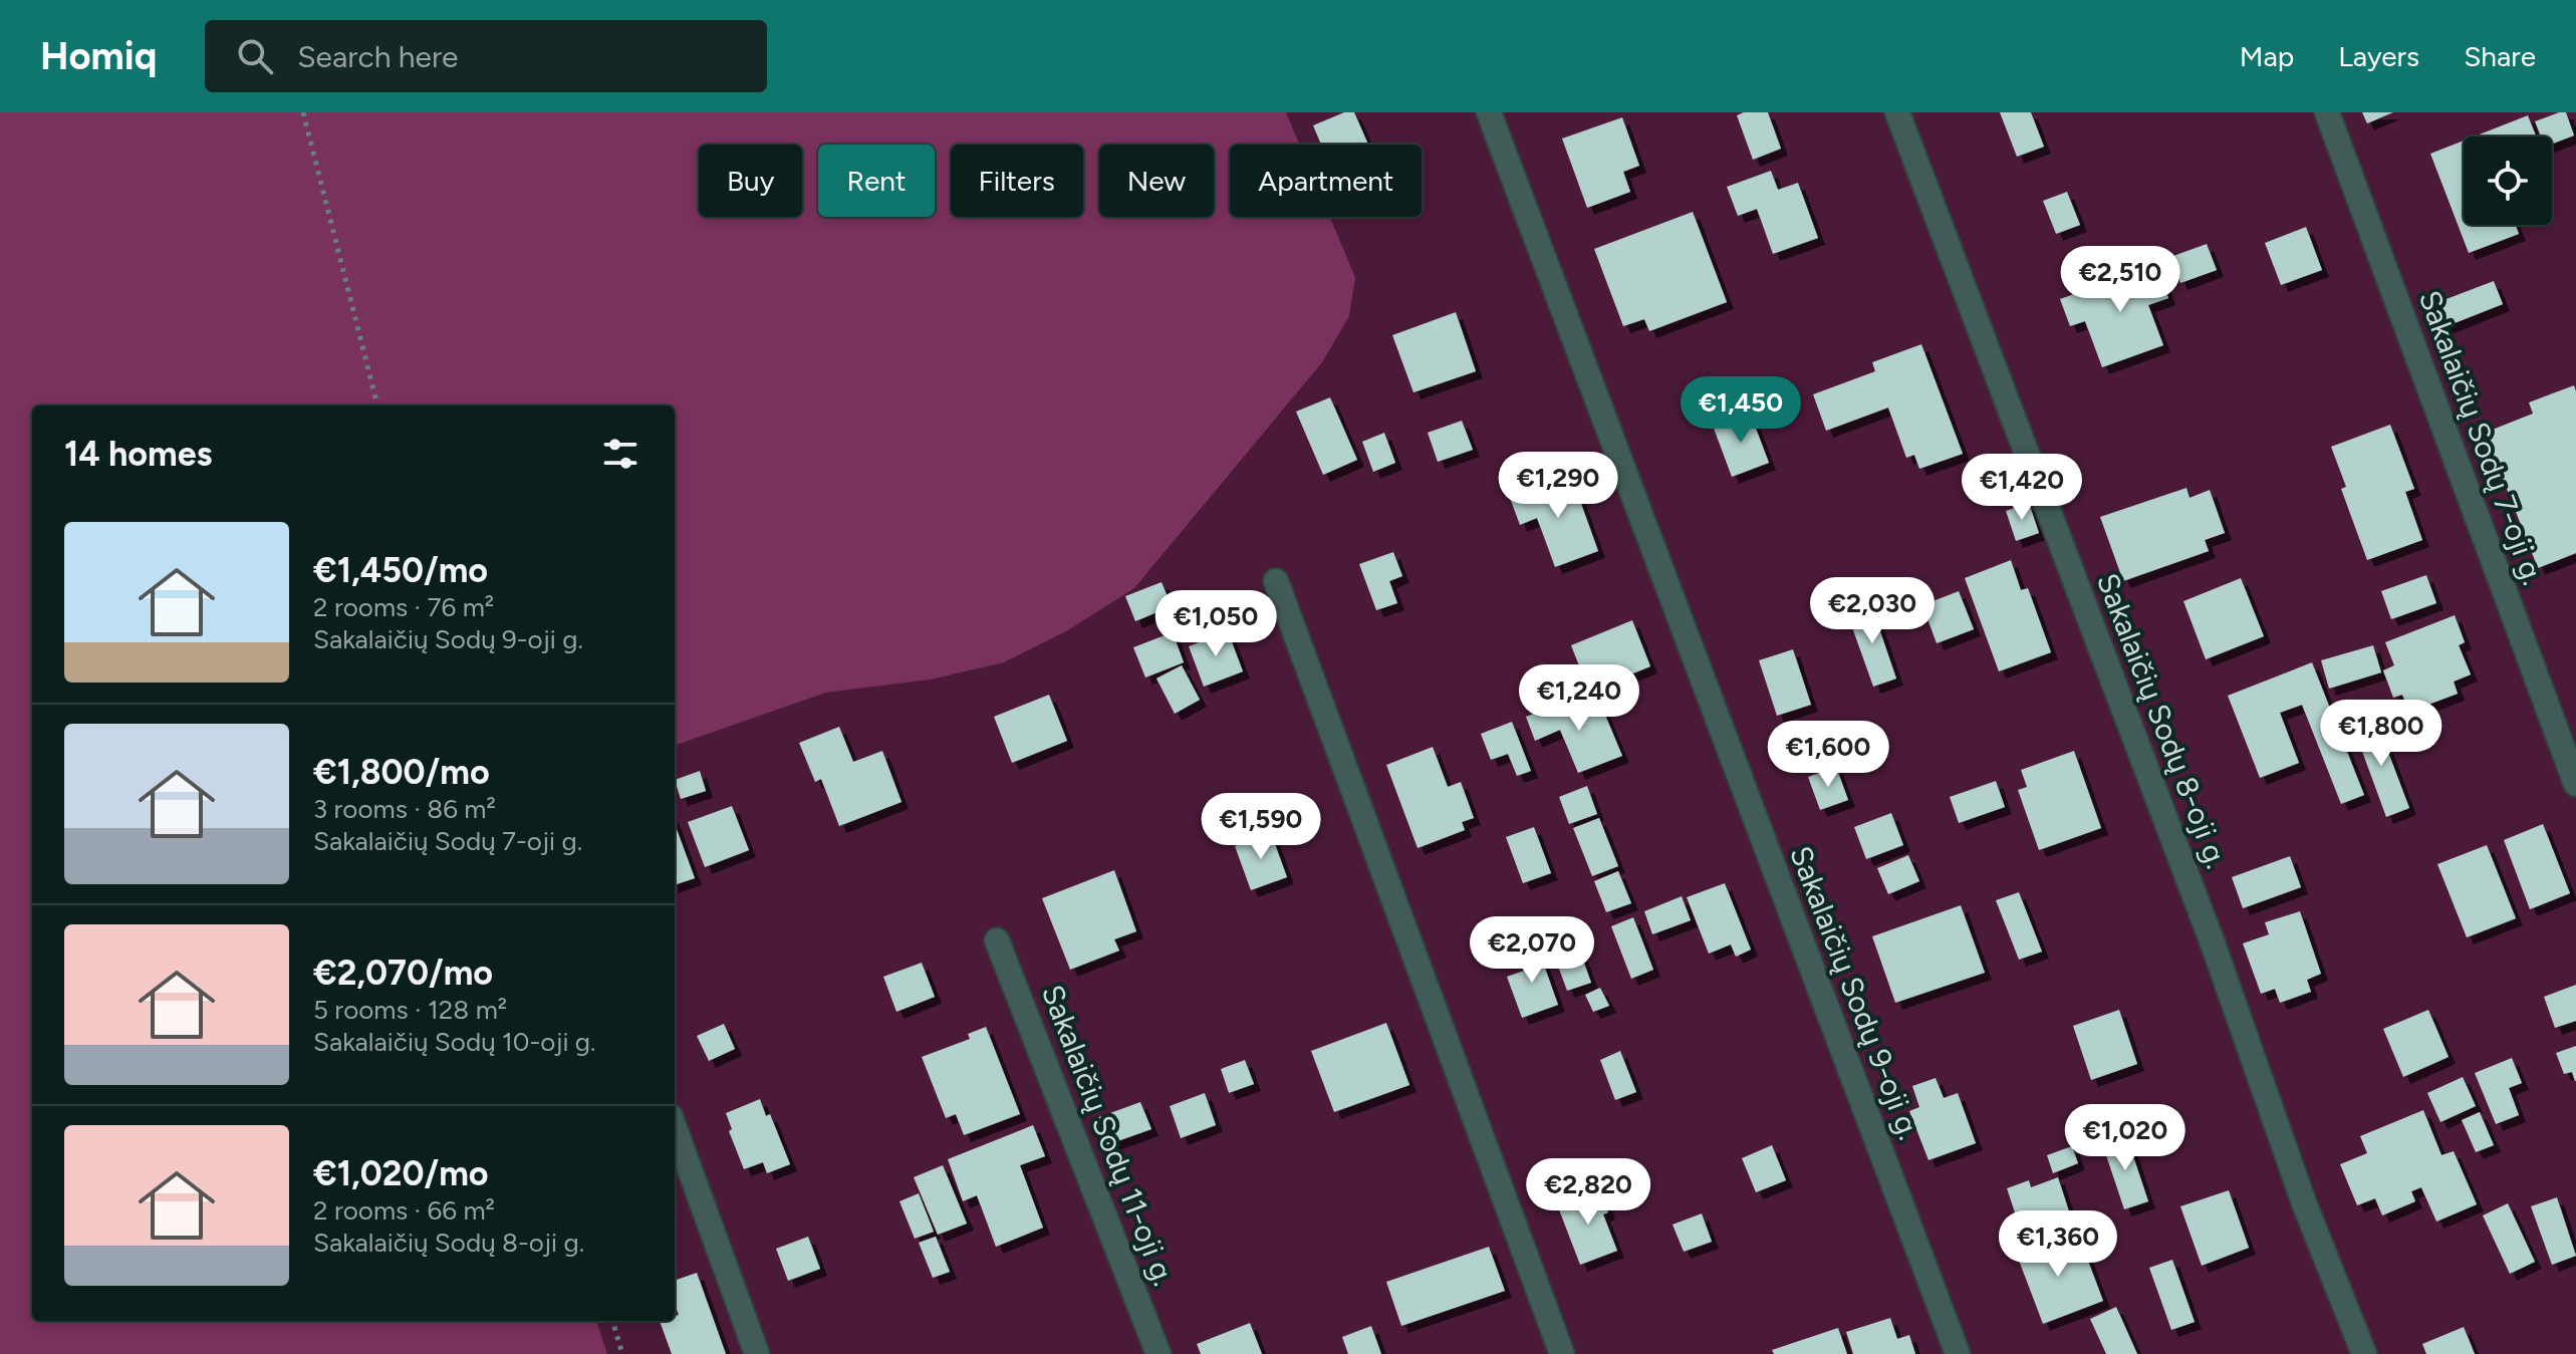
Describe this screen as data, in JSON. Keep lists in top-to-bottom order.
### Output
{
  "streets": {
    "street": [
      "Sakalaičių Sodų 7-oji g.",
      "Sakalaičių Sodų 8-oji g.",
      "Sakalaičių Sodų 9-oji g.",
      "Sakalaičių Sodų 11-oji g."
    ]
  },
  "page": {
    "header": "Homiq",
    "search": "Search here",
    "nav": ["Map", "Layers", "Share"],
    "chip": [
      "Buy",
      "Rent",
      "Filters",
      "New",
      "Apartment"
    ],
    "price": [
      "€2,510",
      "€1,450",
      "€1,290",
      "€1,420",
      "€2,030",
      "€1,050",
      "€1,240",
      "€1,800",
      "€1,600",
      "€1,590",
      "€2,070",
      "€1,020",
      "€2,820",
      "€1,360"
    ],
    "heading": "14 homes",
    "list": [
      {
        "name": "€1,450/mo",
        "note": "2 rooms · 76 m² · Sakalaičių Sodų 9-oji g."
      },
      {
        "name": "€1,800/mo",
        "note": "3 rooms · 86 m² · Sakalaičių Sodų 7-oji g."
      },
      {
        "name": "€2,070/mo",
        "note": "5 rooms · 128 m² · Sakalaičių Sodų 10-oji g."
      },
      {
        "name": "€1,020/mo",
        "note": "2 rooms · 66 m² · Sakalaičių Sodų 8-oji g."
      }
    ]
  }
}
